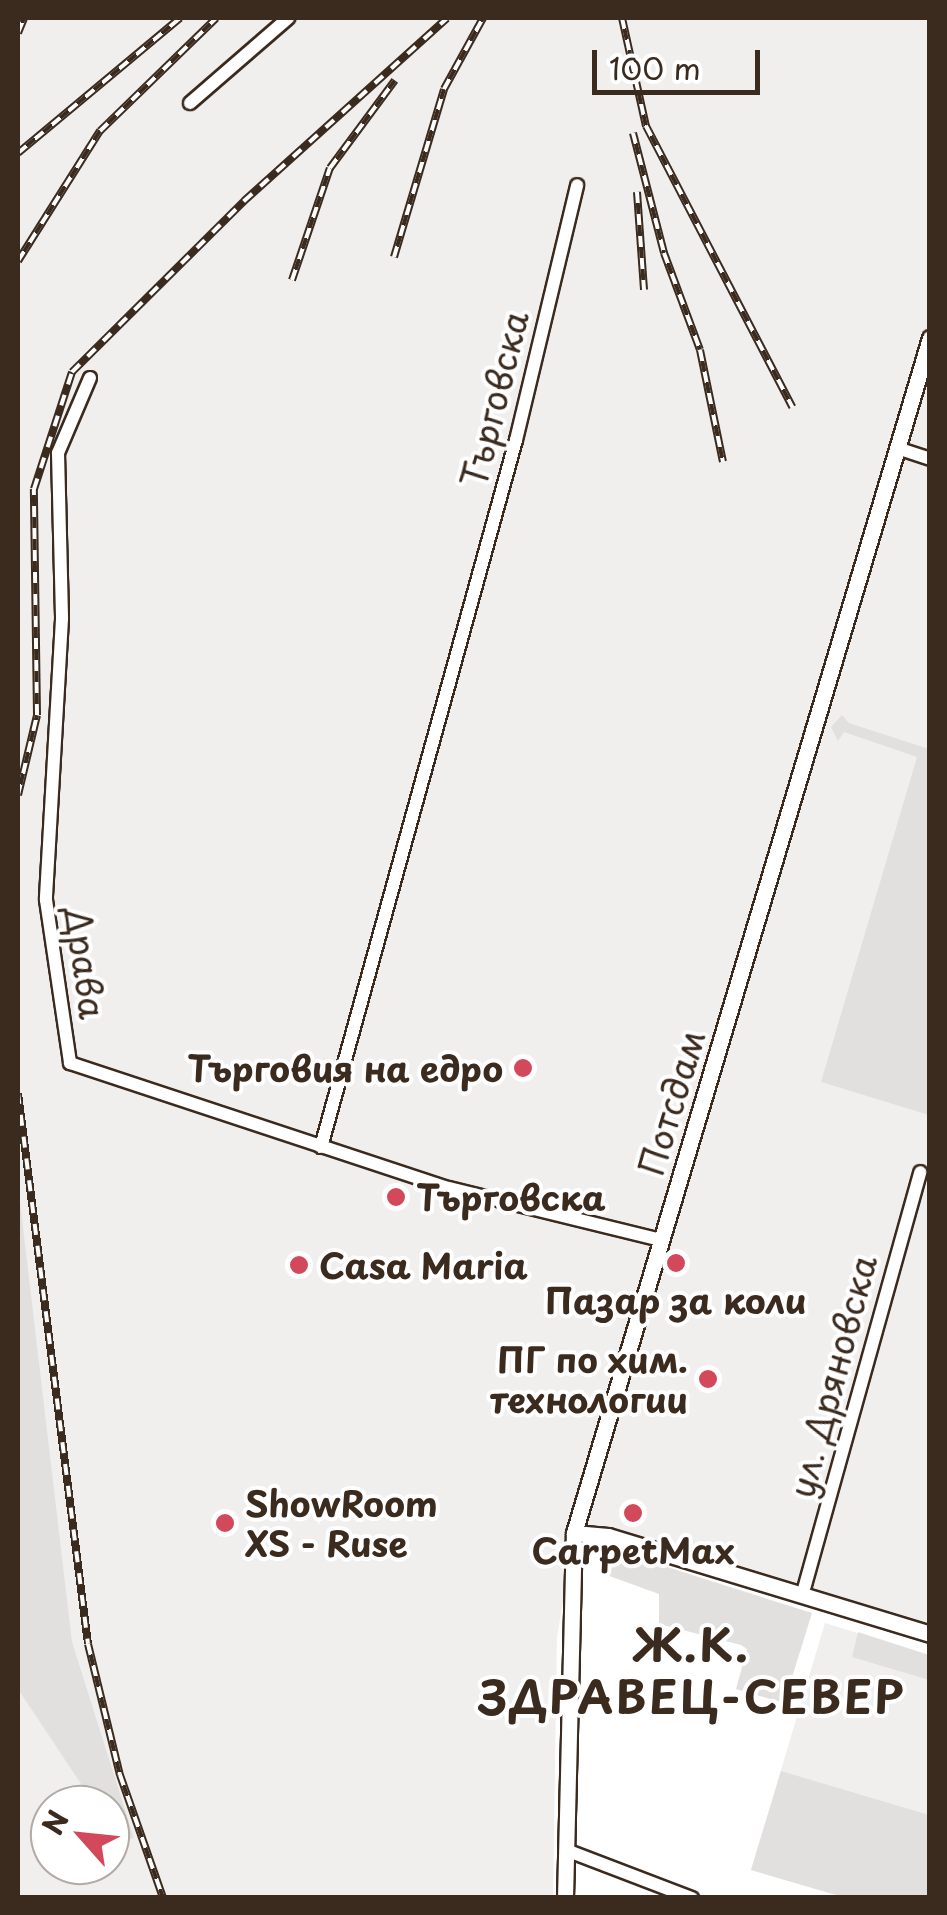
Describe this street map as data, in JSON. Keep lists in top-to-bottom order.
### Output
{
  "streets": {
    "street": [
      "Търговска",
      "Драва",
      "Потсдам",
      "ул. Дряновска"
    ]
  },
  "crossings": [
    ["Търговска", "Драва"]
  ],
  "districts": ["Ж.К. ЗДРАВЕЦ-СЕВЕР"],
  "places": [
    "Търговия на едро",
    "Търговска",
    "Пазар за коли",
    "Casa Maria",
    "ПГ по хим. технологии",
    "CarpetMax",
    "ShowRoom XS - Ruse"
  ],
  "scale_bar": "100 m",
  "north": "top left"
}
